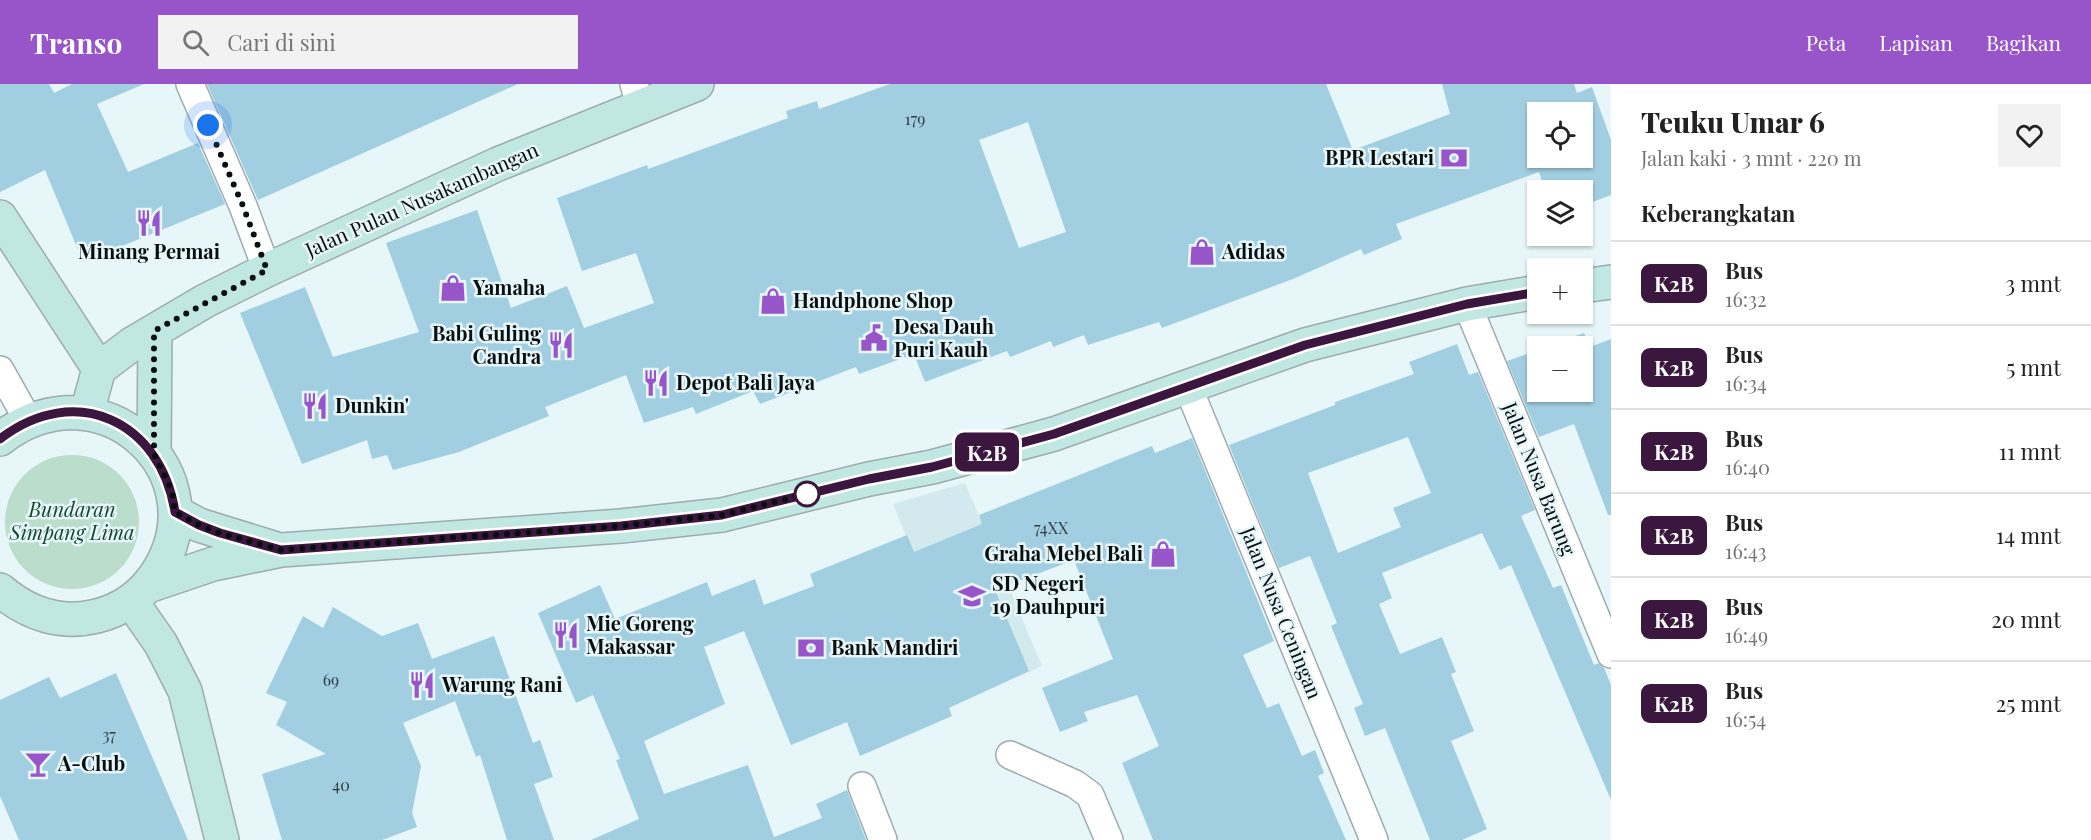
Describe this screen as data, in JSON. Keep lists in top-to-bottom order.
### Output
{
  "streets": {
    "main road": ["Jalan Pulau Nusakambangan"],
    "street": ["Jalan Nusa Barung", "Jalan Nusa Ceningan"]
  },
  "parks": ["Bundaran Simpang Lima"],
  "places": {
    "bank": ["BPR Lestari", "Bank Mandiri"],
    "restaurant": [
      "Minang Permai",
      "Babi Guling Candra",
      "Depot Bali Jaya",
      "Dunkin'",
      "Mie Goreng Makassar",
      "Warung Rani"
    ],
    "shop": [
      "Adidas",
      "Yamaha",
      "Handphone Shop",
      "Graha Mebel Bali"
    ],
    "public building": ["Desa Dauh Puri Kauh"],
    "school or university": ["SD Negeri 19 Dauhpuri"],
    "bar": ["A-Club"]
  },
  "lines": ["bus line K2B"],
  "house_numbers": [
    "179",
    "74XX",
    "69",
    "37",
    "40"
  ],
  "page": {
    "header": "Transo",
    "search": "Cari di sini",
    "nav": ["Peta", "Lapisan", "Bagikan"],
    "on_map": "K2B",
    "heading": [
      ["Teuku Umar 6", "Jalan kaki · 3 mnt · 220 m"],
      "Keberangkatan"
    ],
    "map_buttons": ["+", "−"],
    "list": [
      {
        "mark": "K2B",
        "name": "Bus",
        "note": "16:32",
        "value": "3 mnt"
      },
      {
        "mark": "K2B",
        "name": "Bus",
        "note": "16:34",
        "value": "5 mnt"
      },
      {
        "mark": "K2B",
        "name": "Bus",
        "note": "16:40",
        "value": "11 mnt"
      },
      {
        "mark": "K2B",
        "name": "Bus",
        "note": "16:43",
        "value": "14 mnt"
      },
      {
        "mark": "K2B",
        "name": "Bus",
        "note": "16:49",
        "value": "20 mnt"
      },
      {
        "mark": "K2B",
        "name": "Bus",
        "note": "16:54",
        "value": "25 mnt"
      }
    ]
  }
}
